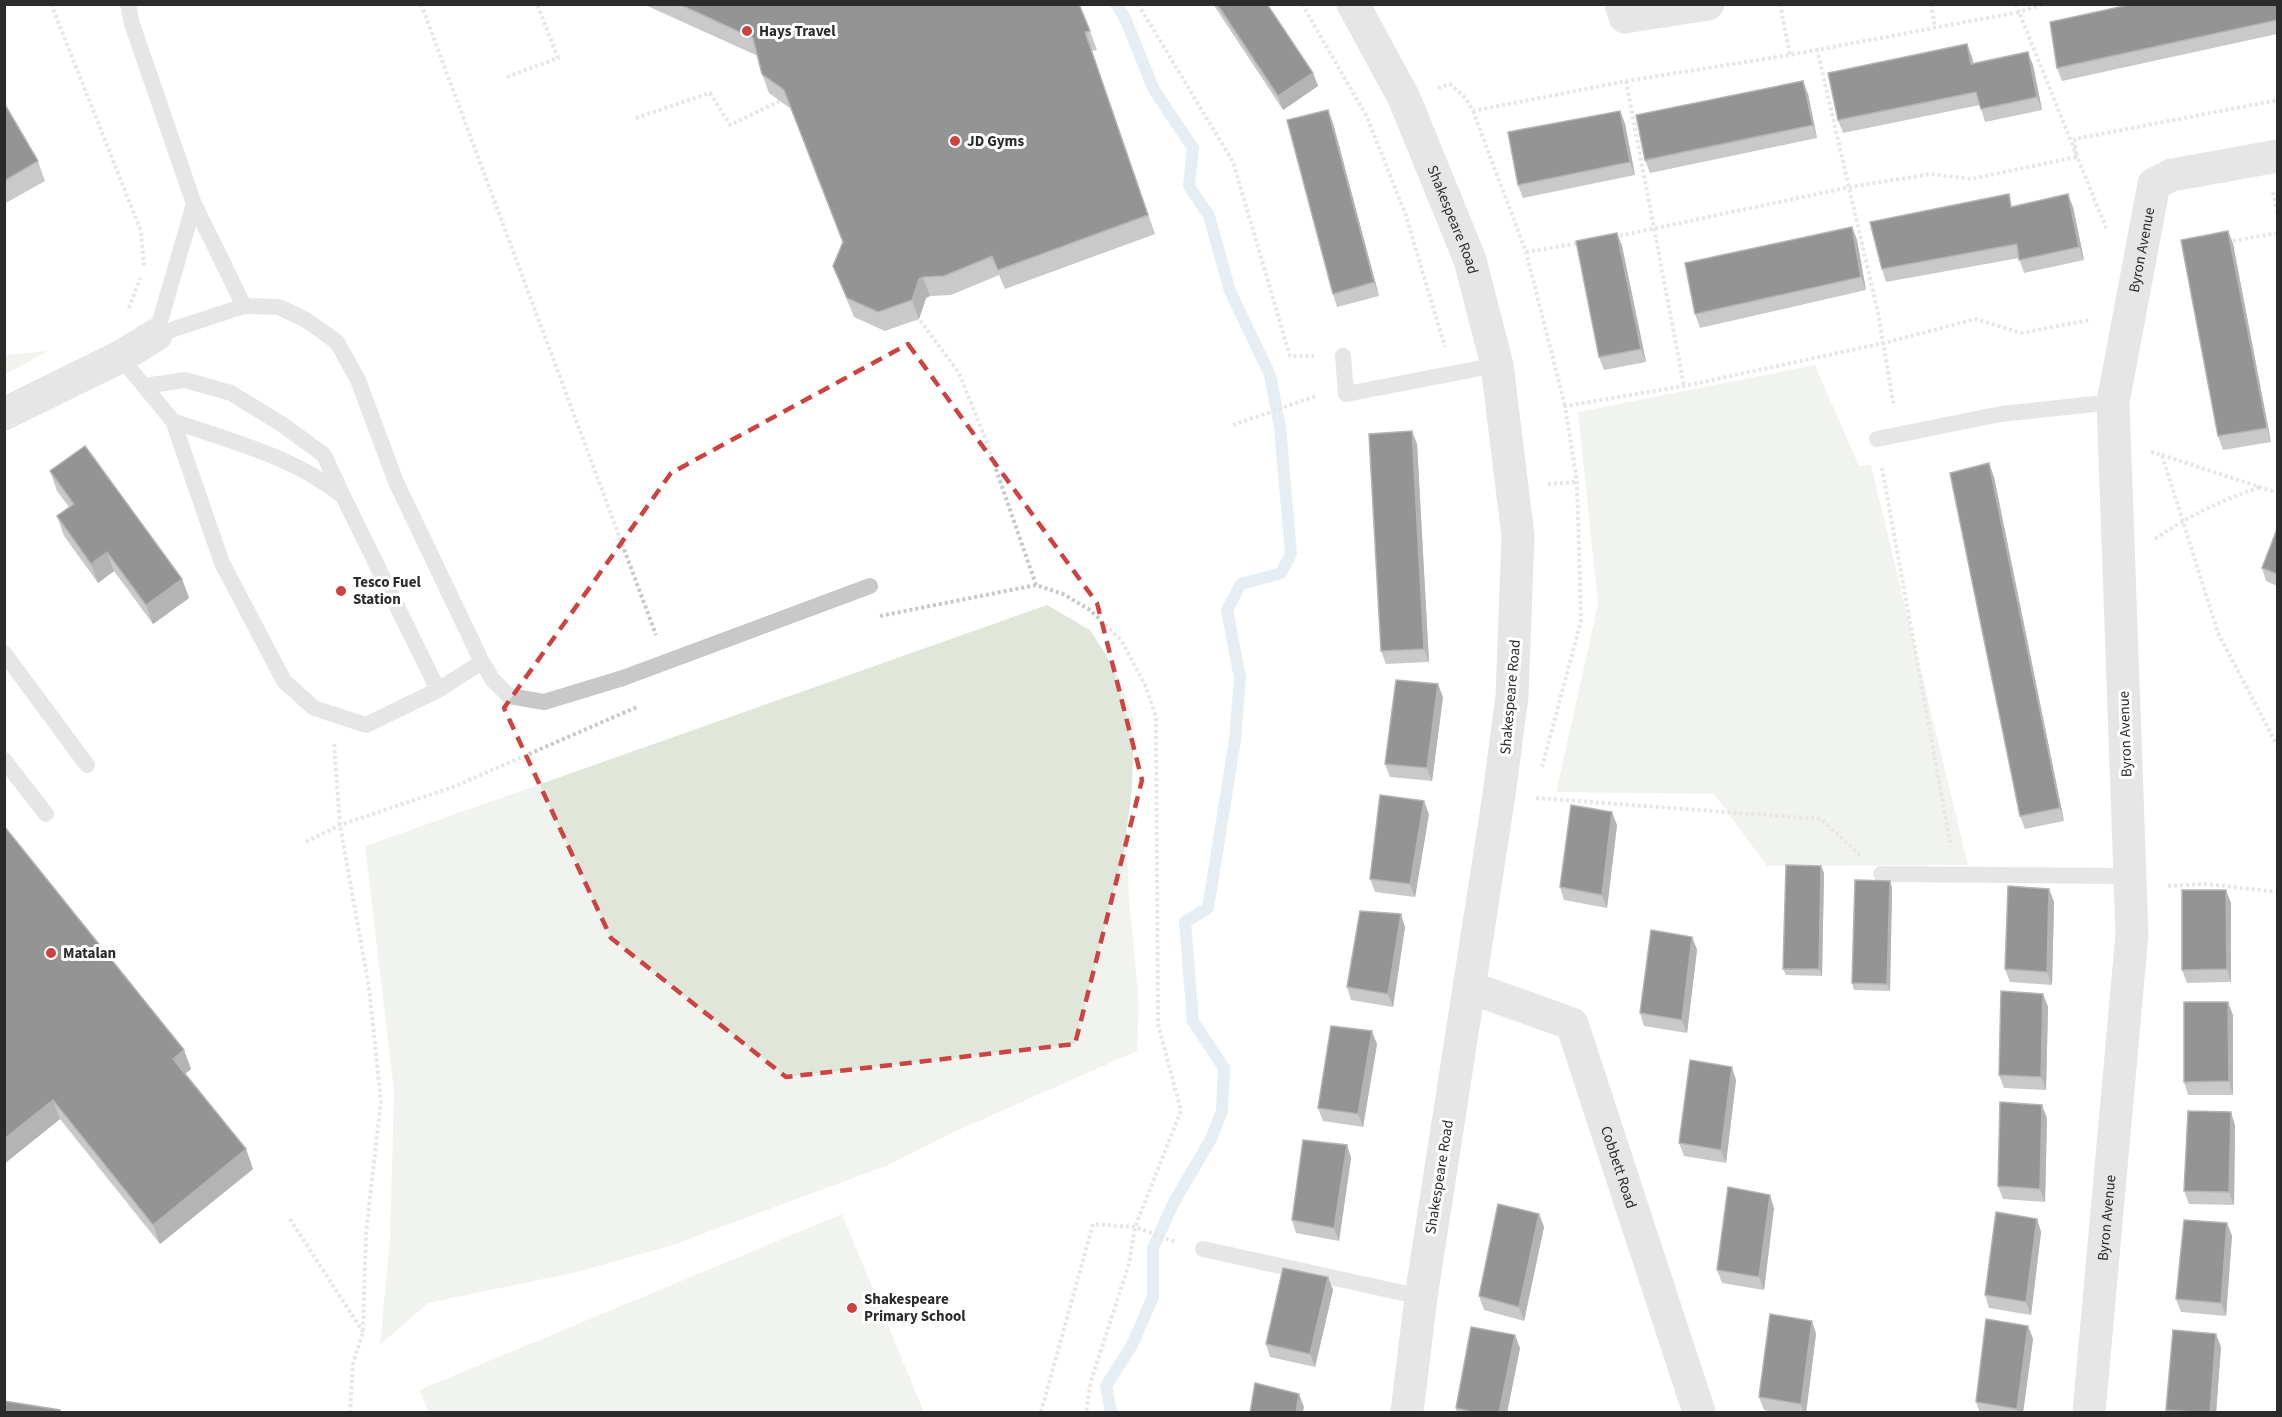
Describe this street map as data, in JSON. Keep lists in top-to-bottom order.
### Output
{
  "streets": {
    "street": ["Shakespeare Road", "Byron Avenue", "Cobbett Road"]
  },
  "crossings": [
    ["Shakespeare Road", "Cobbett Road"]
  ],
  "places": [
    "Hays Travel",
    "JD Gyms",
    "Tesco Fuel Station",
    "Matalan",
    "Shakespeare Primary School"
  ]
}
